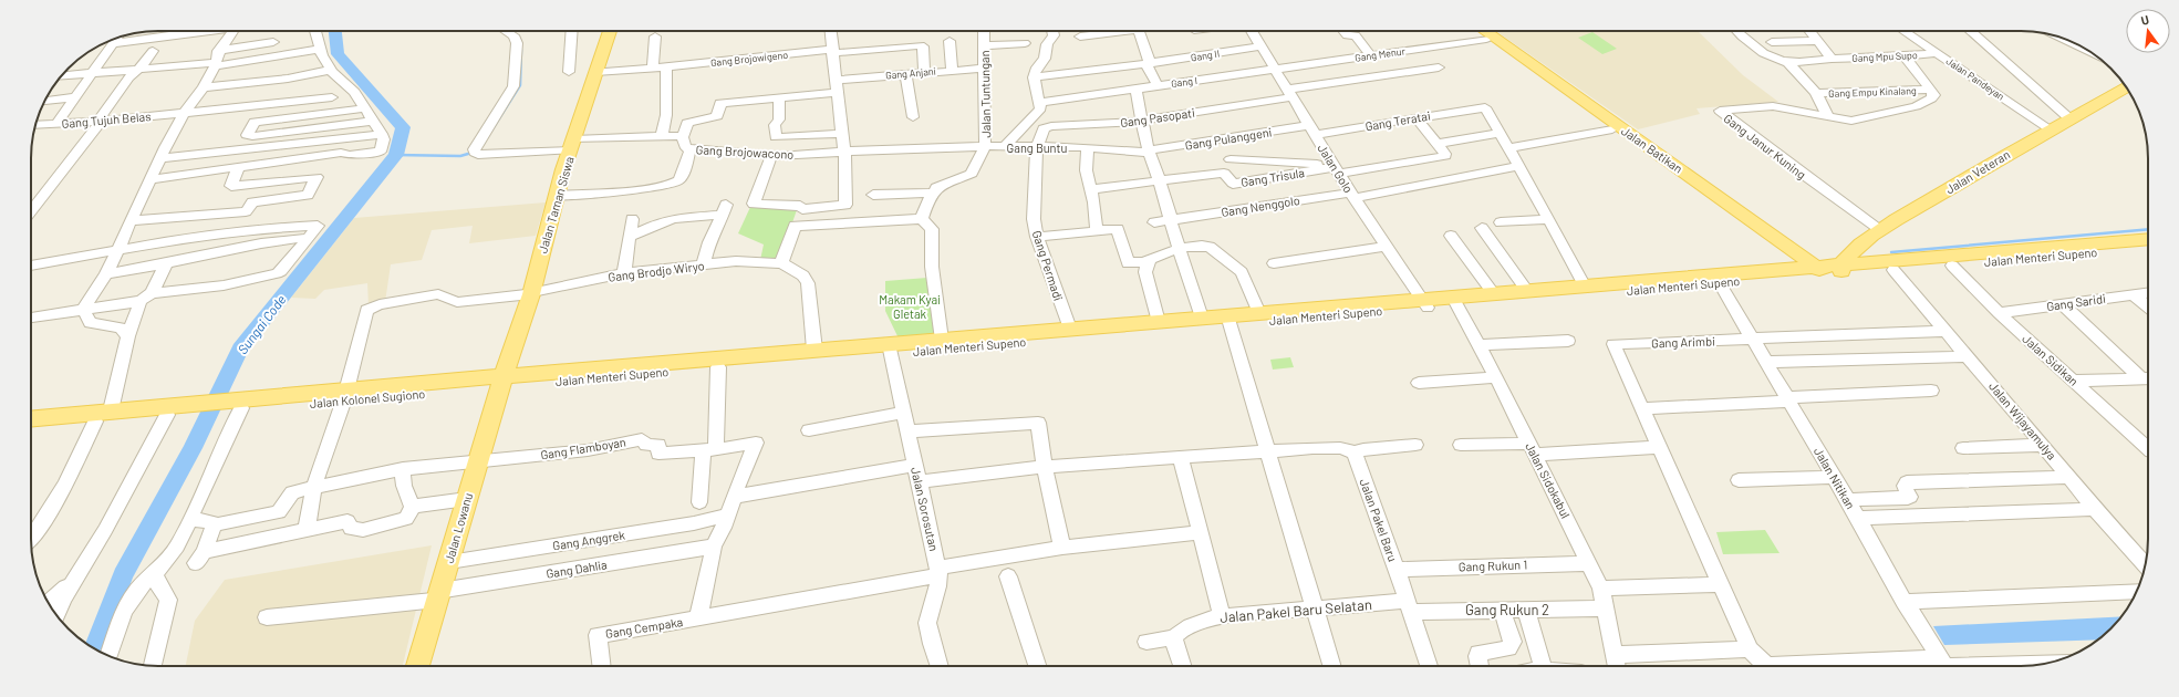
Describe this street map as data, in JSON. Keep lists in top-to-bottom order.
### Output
{
  "streets": {
    "main road": [
      "Jalan Batikan",
      "Jalan Veteran",
      "Jalan Taman Siswa",
      "Jalan Menteri Supeno",
      "Jalan Kolonel Sugiono",
      "Jalan Lowanu"
    ],
    "street": [
      "Gang Menur",
      "Gang II",
      "Gang Mpu Supo",
      "Gang Brojowigeno",
      "Gang Anjani",
      "Jalan Pandeyan",
      "Gang I",
      "Gang Empu Kinalang",
      "Jalan Tuntungan",
      "Gang Pasopati",
      "Gang Tujuh Belas",
      "Gang Teratai",
      "Gang Pulanggeni",
      "Gang Janur Kuning",
      "Gang Buntu",
      "Gang Brojowacono",
      "Jalan Golo",
      "Gang Trisula",
      "Gang Nenggolo",
      "Gang Permadi",
      "Gang Brodjo Wiryo",
      "Gang Saridi",
      "Gang Arimbi",
      "Jalan Sidikan",
      "Jalan Wijayamulya",
      "Gang Flamboyan",
      "Jalan Nitikan",
      "Jalan Sidokabul",
      "Jalan Sorosutan",
      "Jalan Pakel Baru",
      "Gang Anggrek",
      "Gang Rukun 1",
      "Gang Dahlia",
      "Gang Rukun 2",
      "Jalan Pakel Baru Selatan",
      "Gang Cempaka"
    ]
  },
  "crossings": [
    ["Gang Menur", "Gang I"],
    ["Gang Menur", "Jalan Batikan"],
    ["Gang Menur", "Jalan Golo"],
    ["Gang II", "Gang I"],
    ["Gang II", "Jalan Golo"],
    ["Gang Mpu Supo", "Jalan Pandeyan"],
    ["Gang Brojowigeno", "Gang Anjani"],
    ["Gang Brojowigeno", "Jalan Taman Siswa"],
    ["Gang Anjani", "Jalan Tuntungan"],
    ["Jalan Pandeyan", "Jalan Veteran"],
    ["Gang I", "Jalan Golo"],
    ["Gang Empu Kinalang", "Gang Janur Kuning"],
    ["Jalan Tuntungan", "Gang Buntu"],
    ["Gang Pasopati", "Gang Buntu"],
    ["Gang Pasopati", "Jalan Golo"],
    ["Gang Pasopati", "Gang Permadi"],
    ["Gang Teratai", "Gang Pulanggeni"],
    ["Gang Teratai", "Jalan Golo"],
    ["Gang Pulanggeni", "Gang Buntu"],
    ["Gang Pulanggeni", "Jalan Golo"],
    ["Gang Janur Kuning", "Jalan Veteran"],
    ["Gang Buntu", "Gang Brojowacono"],
    ["Gang Buntu", "Gang Permadi"],
    ["Jalan Batikan", "Jalan Veteran"],
    ["Jalan Batikan", "Jalan Menteri Supeno"],
    ["Gang Brojowacono", "Jalan Taman Siswa"],
    ["Jalan Golo", "Gang Trisula"],
    ["Jalan Golo", "Gang Nenggolo"],
    ["Jalan Golo", "Jalan Menteri Supeno"],
    ["Jalan Veteran", "Jalan Menteri Supeno"],
    ["Jalan Taman Siswa", "Jalan Menteri Supeno"],
    ["Jalan Taman Siswa", "Gang Brodjo Wiryo"],
    ["Jalan Taman Siswa", "Jalan Kolonel Sugiono"],
    ["Jalan Taman Siswa", "Jalan Lowanu"],
    ["Jalan Menteri Supeno", "Gang Permadi"],
    ["Jalan Menteri Supeno", "Jalan Sidikan"],
    ["Jalan Menteri Supeno", "Jalan Kolonel Sugiono"],
    ["Jalan Menteri Supeno", "Jalan Wijayamulya"],
    ["Jalan Menteri Supeno", "Jalan Nitikan"],
    ["Jalan Menteri Supeno", "Jalan Sidokabul"],
    ["Jalan Menteri Supeno", "Jalan Sorosutan"],
    ["Jalan Menteri Supeno", "Jalan Lowanu"],
    ["Gang Brodjo Wiryo", "Jalan Kolonel Sugiono"],
    ["Gang Saridi", "Jalan Sidikan"],
    ["Gang Arimbi", "Jalan Wijayamulya"],
    ["Gang Arimbi", "Jalan Nitikan"],
    ["Jalan Kolonel Sugiono", "Jalan Lowanu"],
    ["Gang Flamboyan", "Jalan Lowanu"],
    ["Gang Flamboyan", "Gang Cempaka"],
    ["Jalan Sidokabul", "Gang Rukun 1"],
    ["Jalan Sidokabul", "Gang Rukun 2"],
    ["Jalan Pakel Baru", "Gang Rukun 1"],
    ["Jalan Pakel Baru", "Gang Rukun 2"],
    ["Jalan Pakel Baru", "Jalan Pakel Baru Selatan"],
    ["Jalan Lowanu", "Gang Anggrek"],
    ["Jalan Lowanu", "Gang Dahlia"],
    ["Gang Anggrek", "Gang Cempaka"],
    ["Gang Dahlia", "Gang Cempaka"],
    ["Gang Rukun 2", "Jalan Pakel Baru Selatan"]
  ],
  "water": ["Sungai Code"],
  "parks": ["Makam Kyai Gletak"],
  "north": "top"
}
